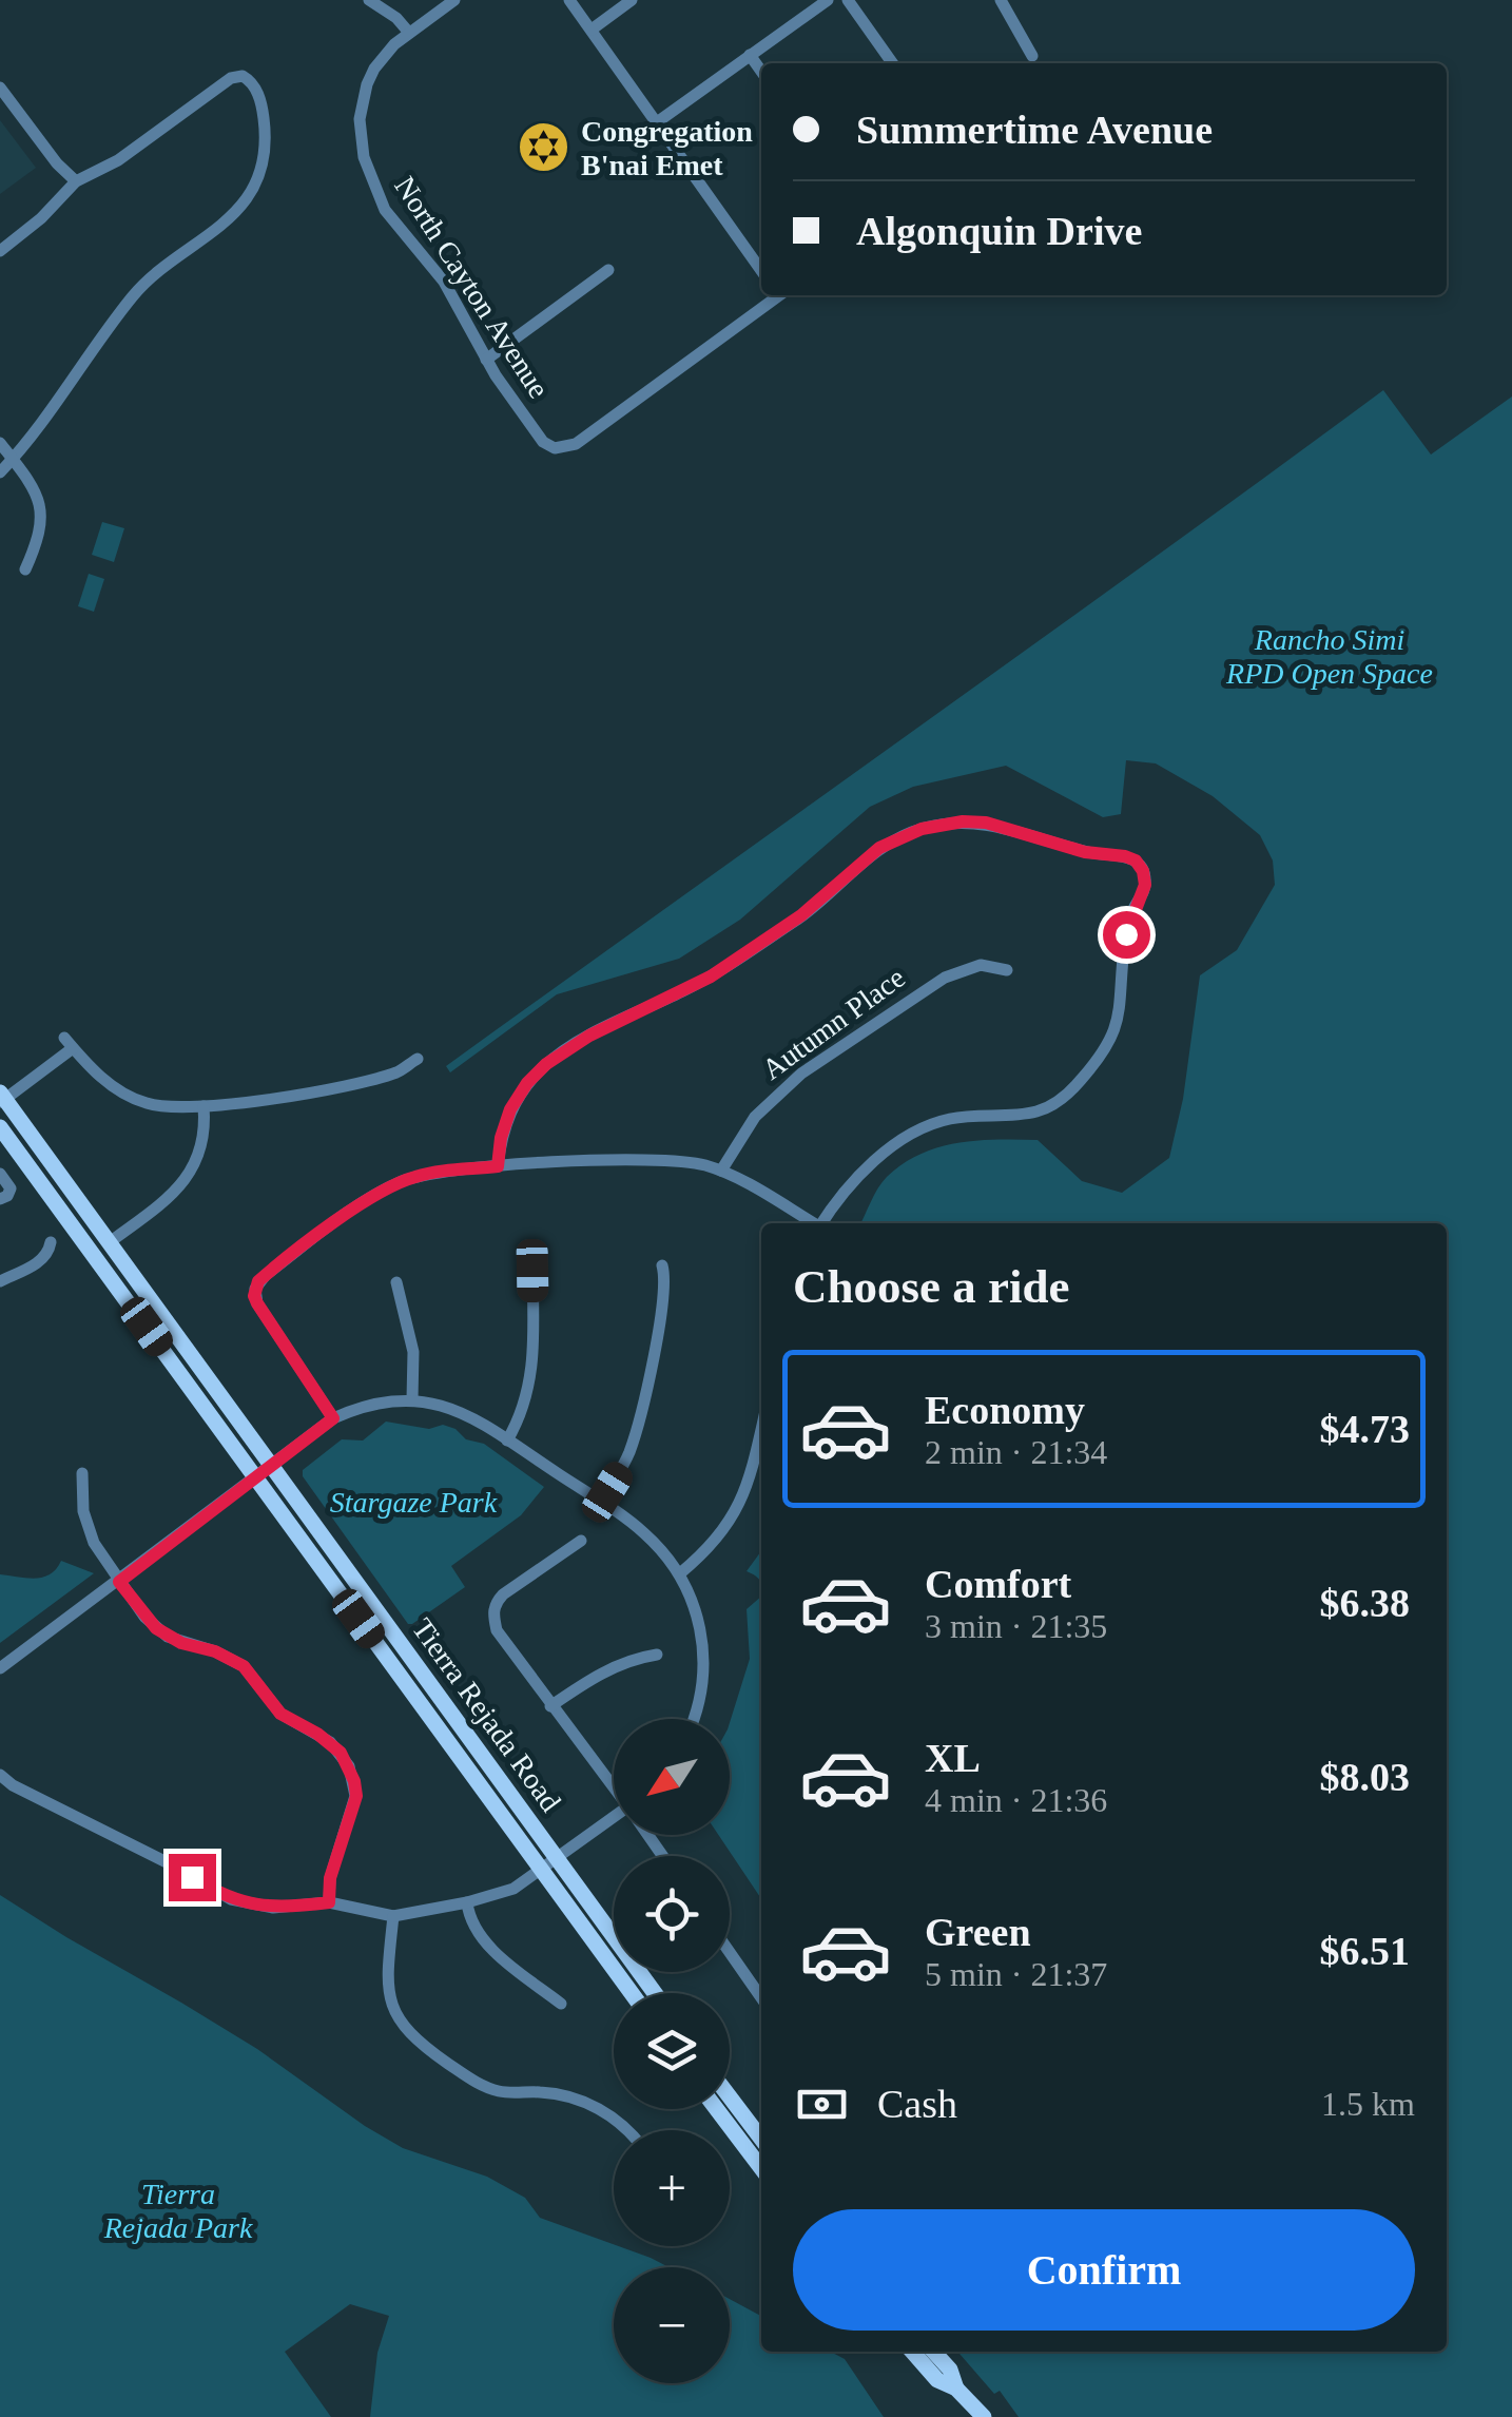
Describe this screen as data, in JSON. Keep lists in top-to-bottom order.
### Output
{
  "streets": {
    "main road": ["Tierra Rejada Road"],
    "street": ["North Cayton Avenue", "Autumn Place"]
  },
  "parks": ["Rancho Simi RPD Open Space", "Stargaze Park", "Tierra Rejada Park"],
  "places": {
    "synagogue": ["Congregation B'nai Emet"]
  },
  "north": "bottom left",
  "page": {
    "banner": ["Summertime Avenue", "Algonquin Drive"],
    "heading": "Choose a ride",
    "list": [
      {
        "name": "Economy",
        "note": "2 min · 21:34",
        "value": "$4.73"
      },
      {
        "name": "Comfort",
        "note": "3 min · 21:35",
        "value": "$6.38"
      },
      {
        "name": "XL",
        "note": "4 min · 21:36",
        "value": "$8.03"
      },
      {
        "name": "Green",
        "note": "5 min · 21:37",
        "value": "$6.51"
      }
    ],
    "map_buttons": ["+", "−"],
    "pay": ["Cash", "1.5 km"],
    "buttons": "Confirm"
  }
}
